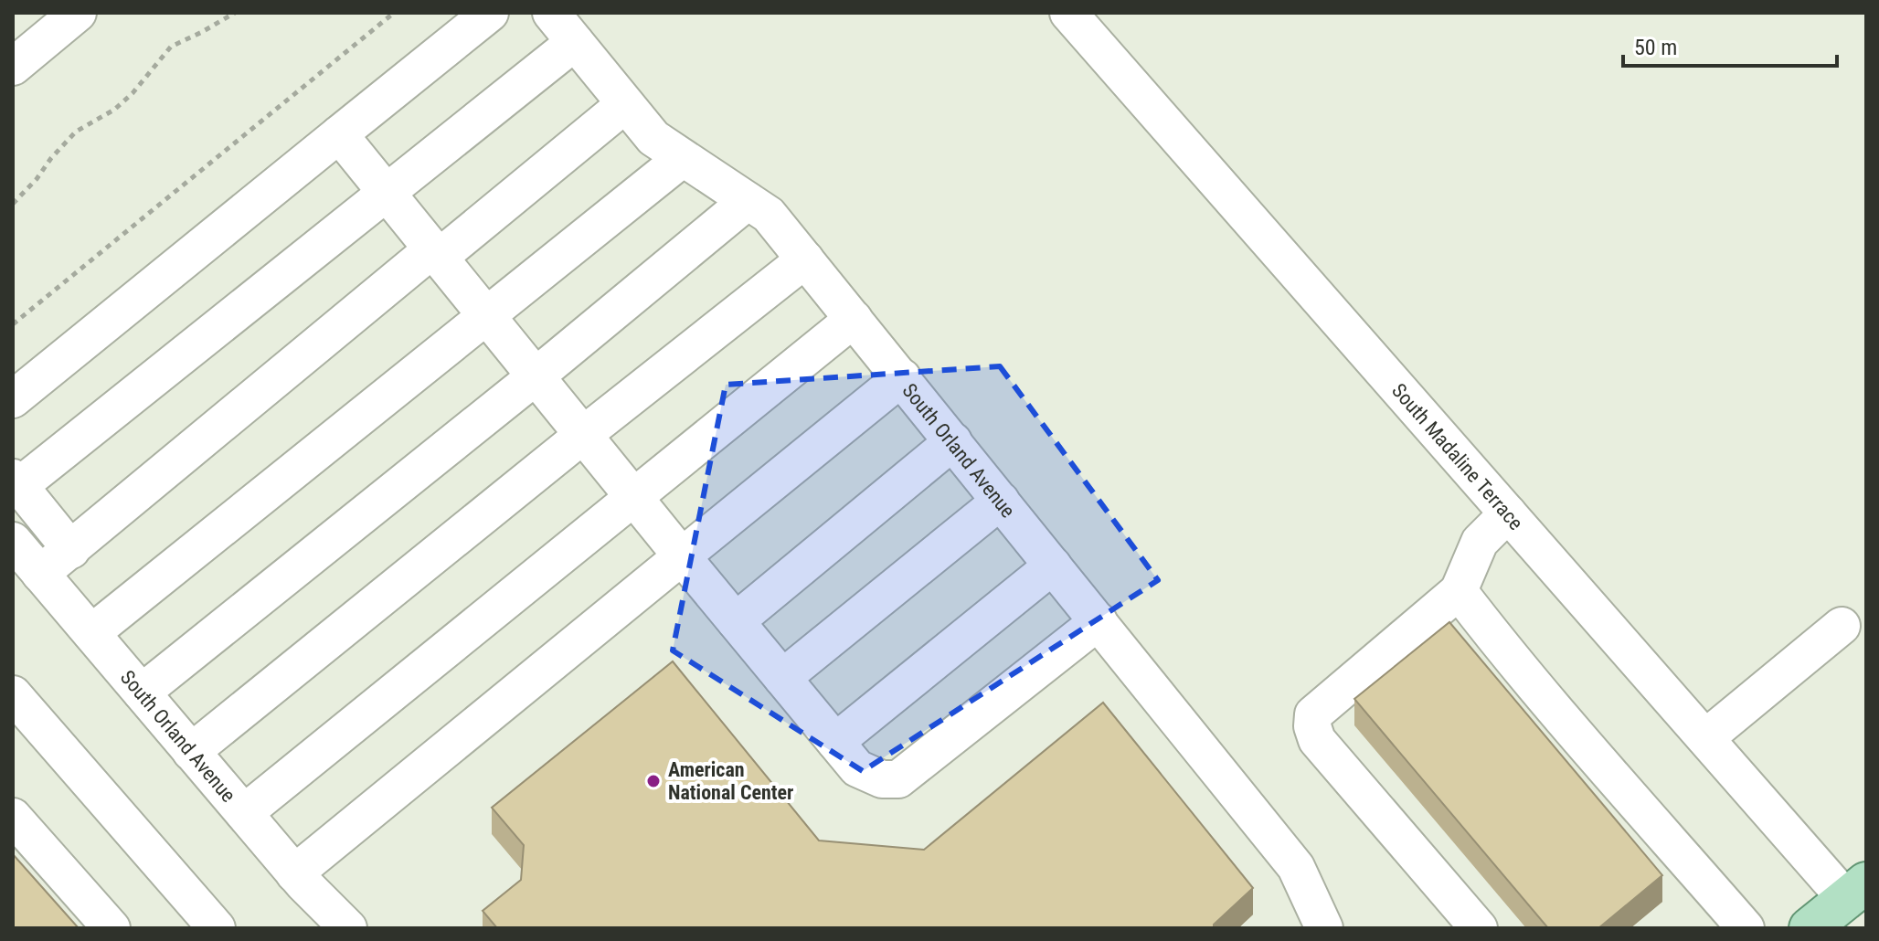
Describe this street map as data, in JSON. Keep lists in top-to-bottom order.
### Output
{
  "streets": {
    "street": ["South Orland Avenue", "South Madaline Terrace"]
  },
  "places": ["American National Center"],
  "scale_bar": "50 m"
}
